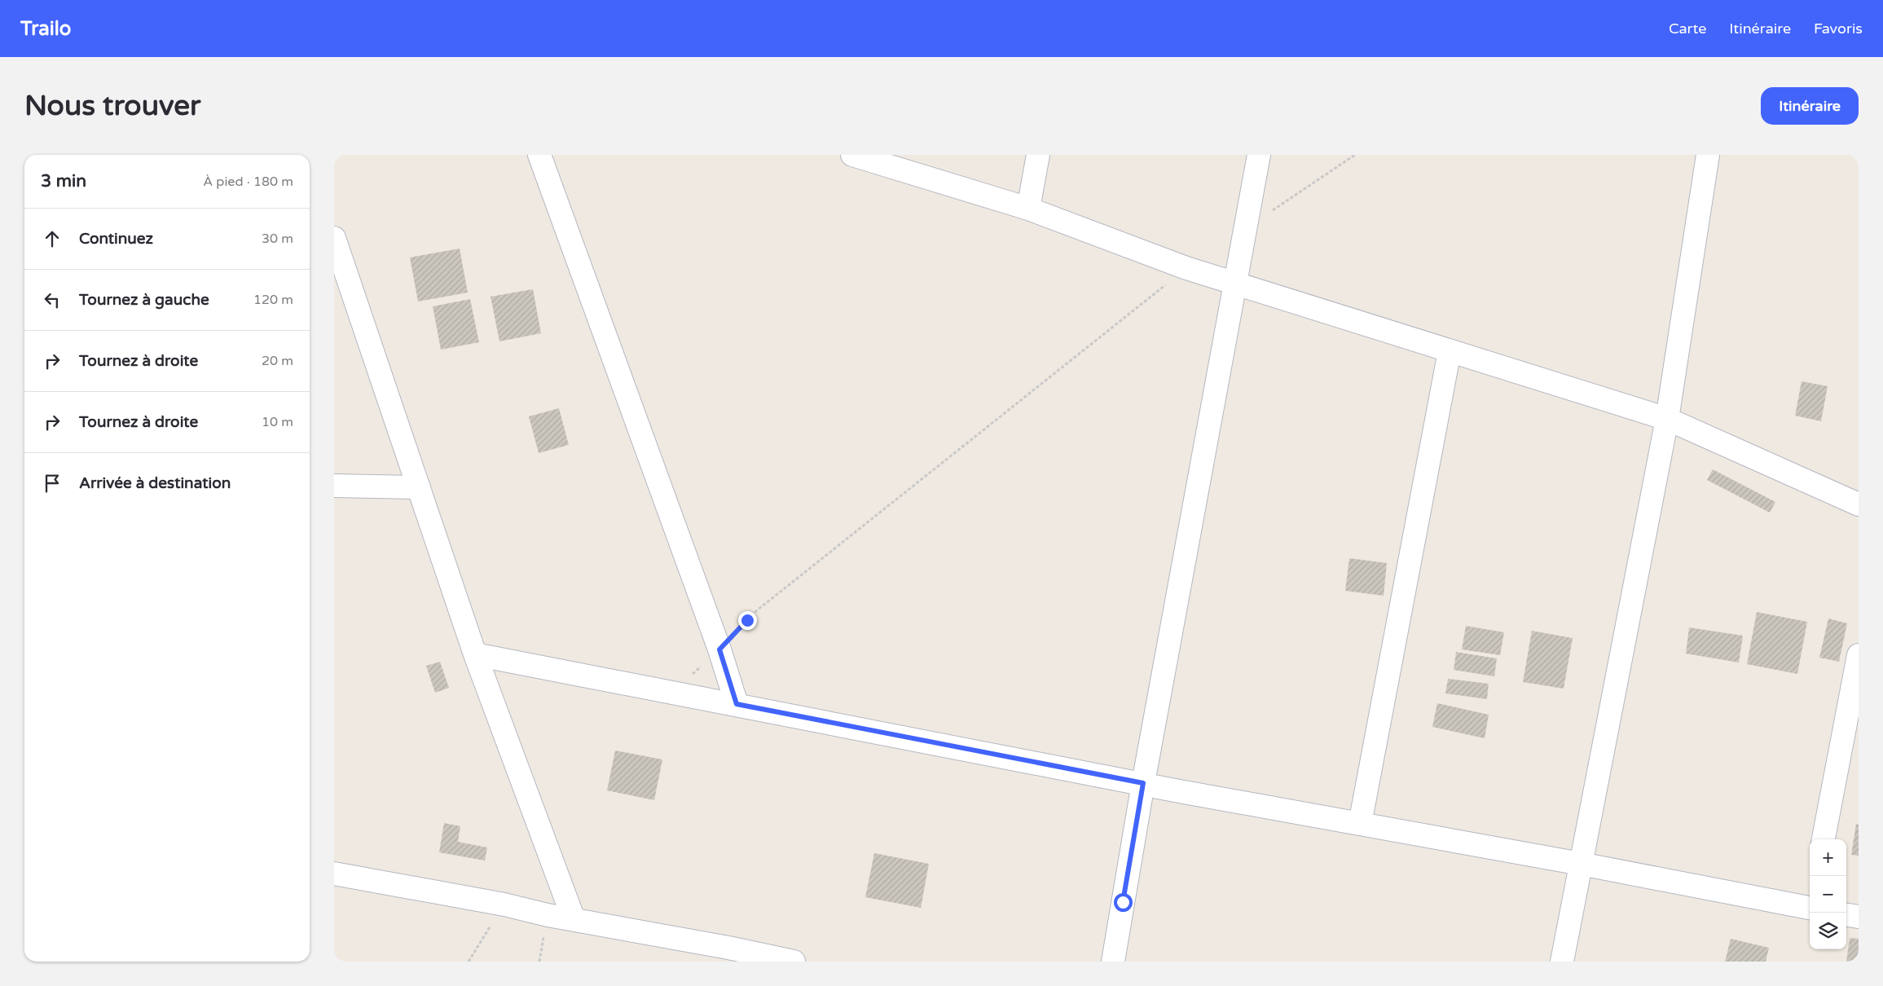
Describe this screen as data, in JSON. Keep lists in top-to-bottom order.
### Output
{
  "page": {
    "header": "Trailo",
    "nav": ["Carte", "Itinéraire", "Favoris"],
    "buttons": "Itinéraire",
    "title": "Nous trouver",
    "heading": ["3 min", "À pied · 180 m"],
    "list": [
      ["Continuez", "30 m"],
      ["Tournez à gauche", "120 m"],
      ["Tournez à droite", "20 m"],
      ["Tournez à droite", "10 m"],
      "Arrivée à destination"
    ],
    "map_buttons": ["+", "−"]
  }
}
